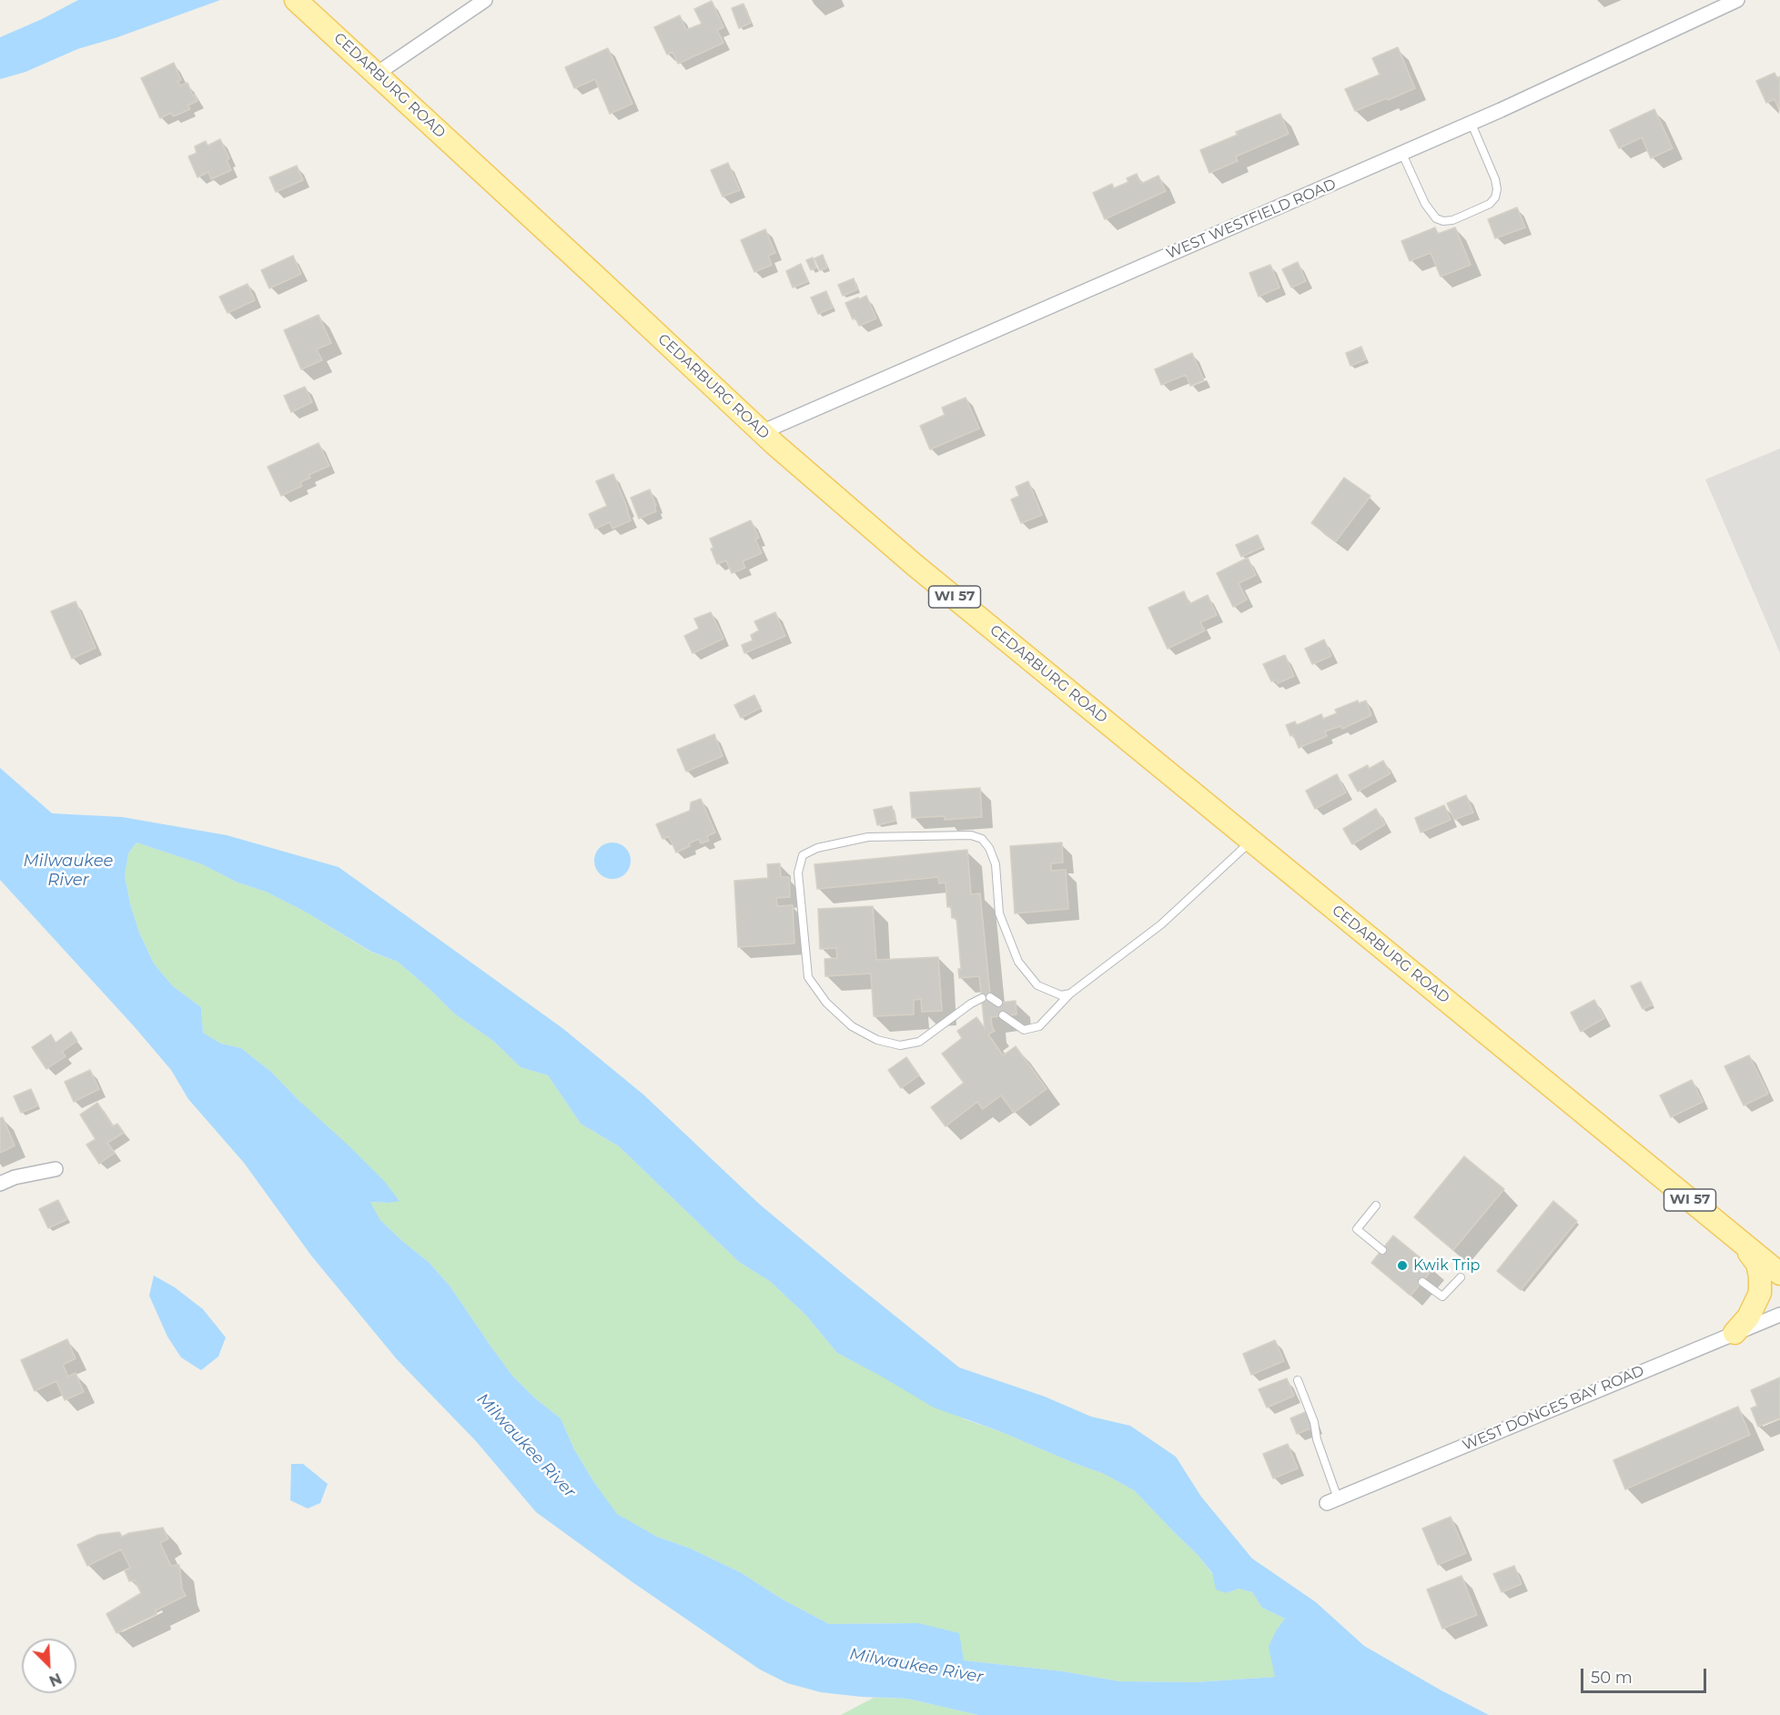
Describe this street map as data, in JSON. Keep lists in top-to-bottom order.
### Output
{
  "streets": {
    "main road": ["CEDARBURG ROAD", "WI 57"],
    "street": ["WEST WESTFIELD ROAD", "WEST DONGES BAY ROAD"]
  },
  "crossings": [
    ["CEDARBURG ROAD", "WEST WESTFIELD ROAD"]
  ],
  "water": ["Milwaukee River"],
  "places": ["Kwik Trip"],
  "scale_bar": "50 m",
  "north": "bottom right"
}
